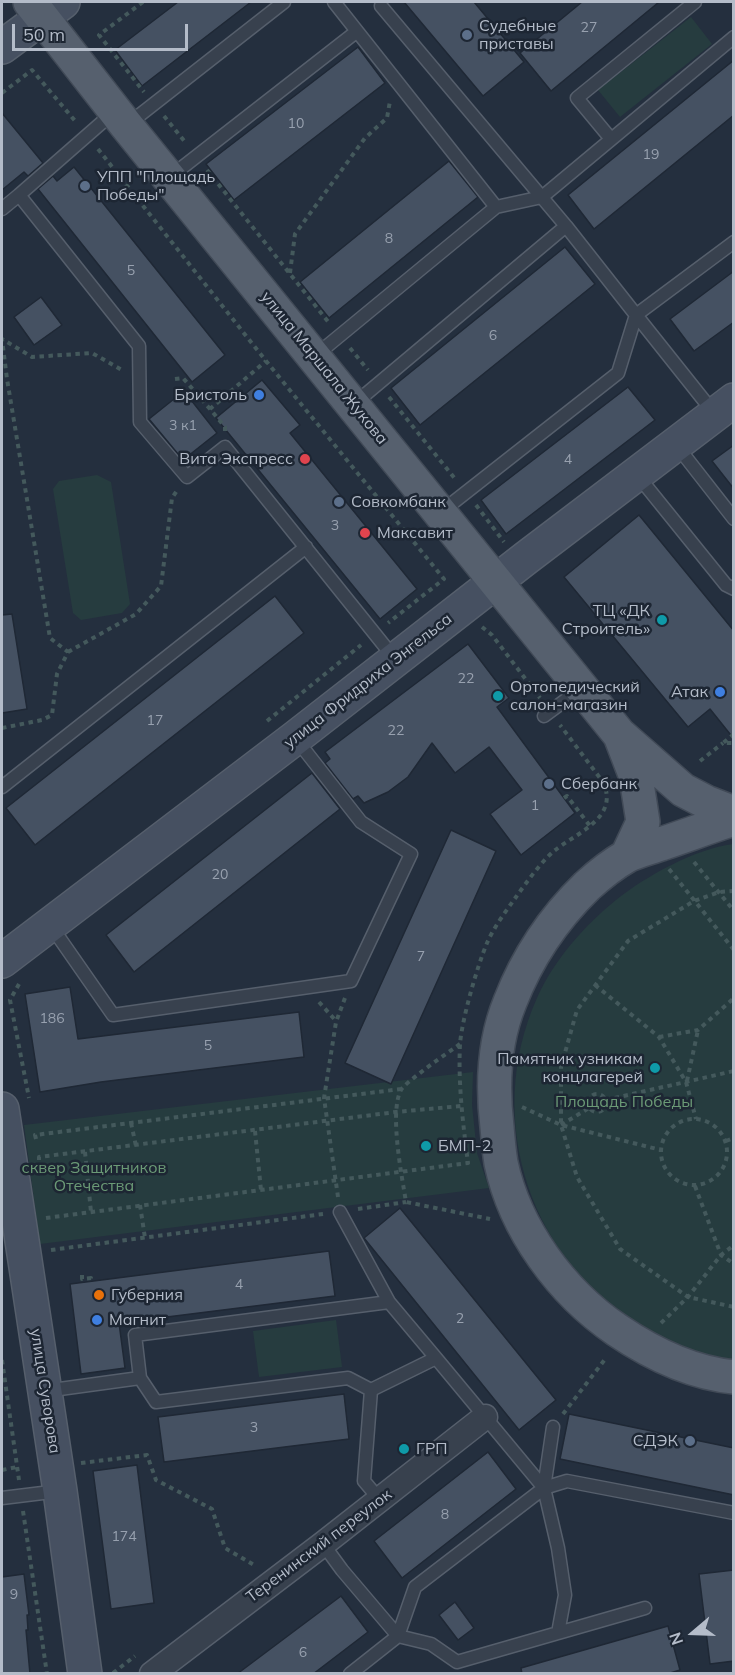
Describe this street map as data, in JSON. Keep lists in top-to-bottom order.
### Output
{
  "streets": {
    "main road": ["улица Маршала Жукова"],
    "street": ["улица Фридриха Энгельса", "улица Суворова", "Теренинский переулок"]
  },
  "crossings": [
    ["улица Маршала Жукова", "улица Фридриха Энгельса"]
  ],
  "parks": ["Площадь Победы", "сквер Защитников Отечества"],
  "places": [
    "Судебные приставы",
    "УПП \"Площадь Победы\"",
    "Бристоль",
    "Вита Экспресс",
    "Совкомбанк",
    "Максавит",
    "ТЦ «ДК Строитель»",
    "Атак",
    "Ортопедический салон-магазин",
    "Сбербанк",
    "Памятник узникам концлагерей",
    "БМП-2",
    "Губерния",
    "Магнит",
    "СДЭК",
    "ГРП"
  ],
  "house_numbers": [
    "27",
    "10",
    "19",
    "8",
    "5",
    "6",
    "3 к1",
    "4",
    "3",
    "22",
    "17",
    "22",
    "1",
    "20",
    "7",
    "186",
    "5",
    "4",
    "2",
    "3",
    "8",
    "174",
    "9",
    "6"
  ],
  "scale_bar": "50 m",
  "north": "left"
}
